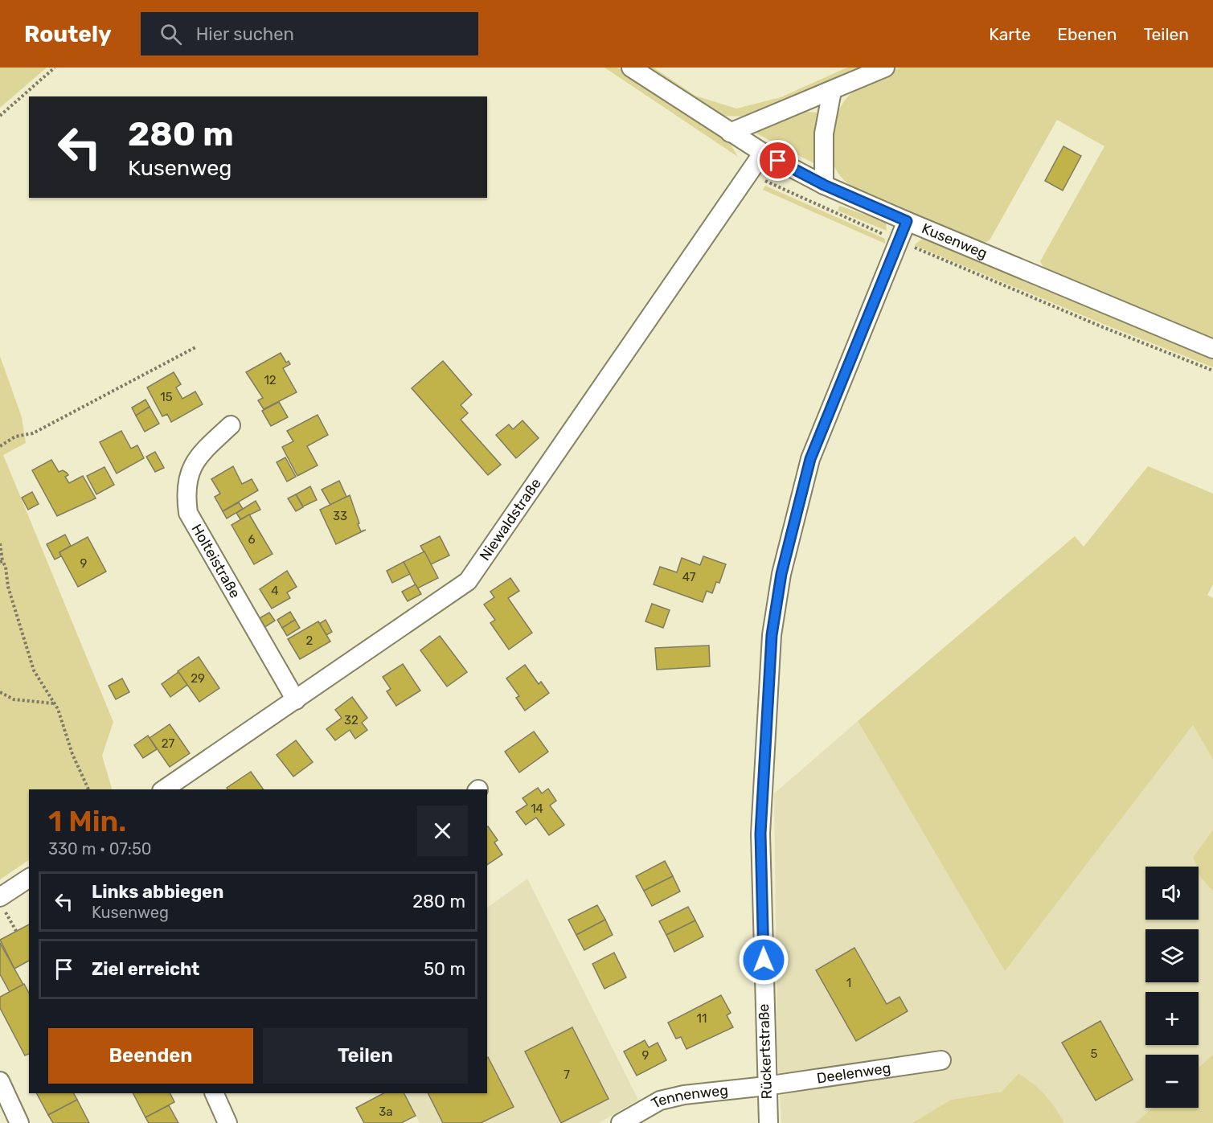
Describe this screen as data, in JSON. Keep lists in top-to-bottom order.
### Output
{
  "streets": {
    "street": [
      "Kusenweg",
      "Niewaldstraße",
      "Holteistraße",
      "Rückertstraße",
      "Deelenweg",
      "Tennenweg"
    ]
  },
  "crossings": [
    ["Kusenweg", "Niewaldstraße"],
    ["Kusenweg", "Rückertstraße"],
    ["Niewaldstraße", "Holteistraße"],
    ["Rückertstraße", "Deelenweg"],
    ["Rückertstraße", "Tennenweg"],
    ["Deelenweg", "Tennenweg"]
  ],
  "house_numbers": [
    "12",
    "15",
    "33",
    "6",
    "9",
    "47",
    "4",
    "2",
    "29",
    "32",
    "27",
    "14",
    "1",
    "11",
    "5",
    "9",
    "7",
    "3a"
  ],
  "page": {
    "header": "Routely",
    "search": "Hier suchen",
    "nav": ["Karte", "Ebenen", "Teilen"],
    "turn": ["280 m", "Kusenweg"],
    "heading": ["1 Min.", "330 m · 07:50"],
    "map_buttons": ["+", "−"],
    "list": [
      {
        "name": "Links abbiegen",
        "note": "Kusenweg",
        "value": "280 m"
      },
      {
        "name": "Ziel erreicht",
        "value": "50 m"
      }
    ],
    "buttons": ["Beenden", "Teilen"]
  }
}
